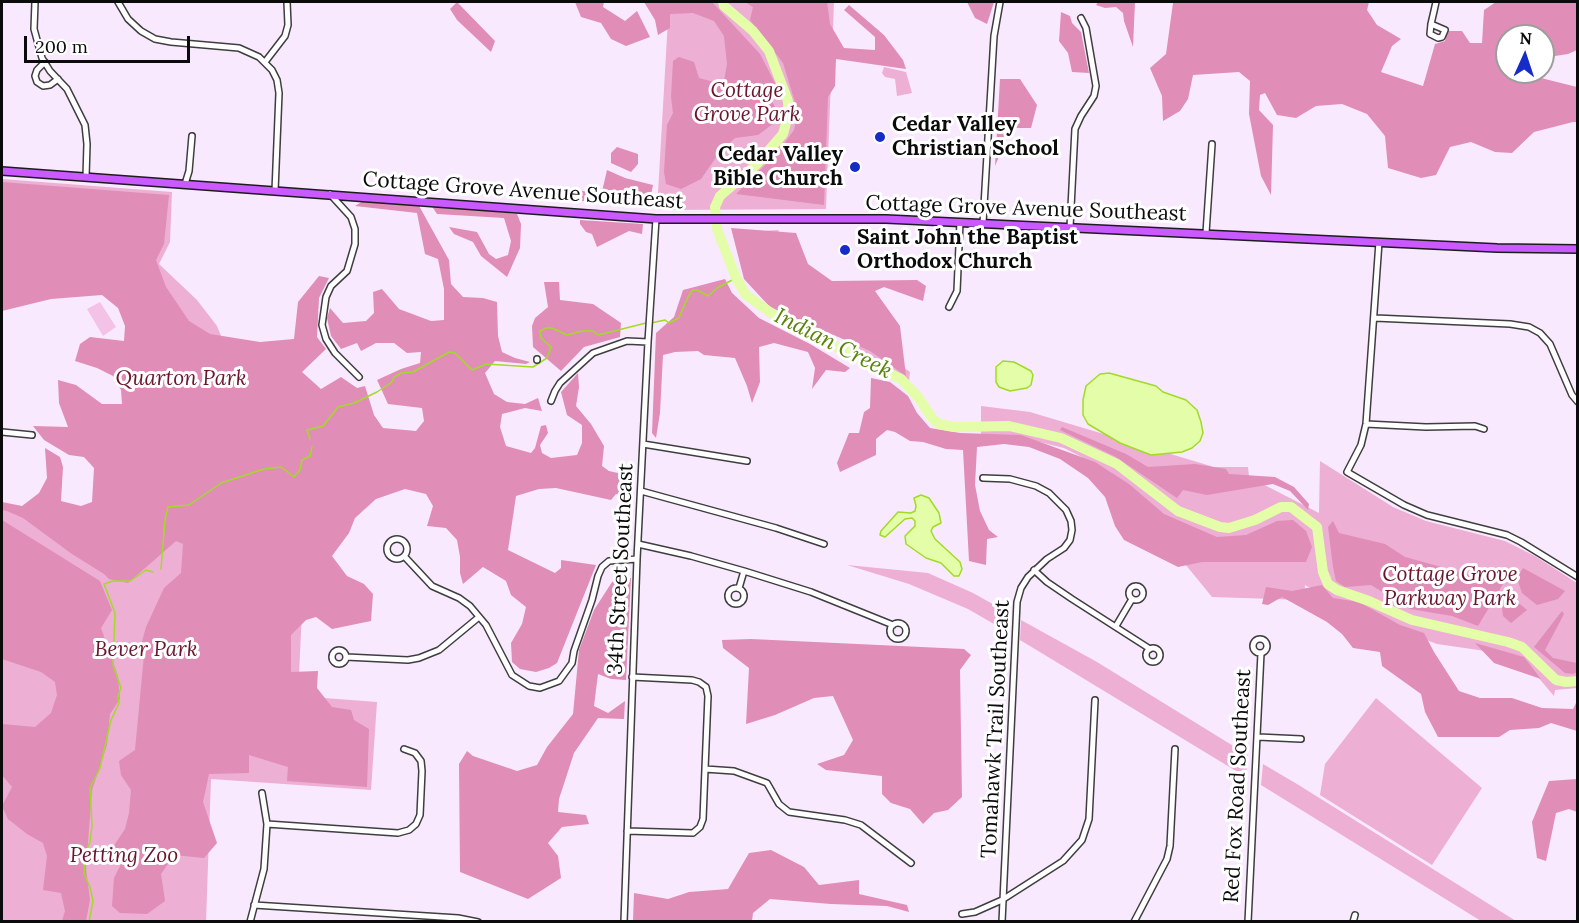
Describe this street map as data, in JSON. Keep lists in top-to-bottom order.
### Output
{
  "streets": {
    "main road": ["Cottage Grove Avenue Southeast"],
    "street": ["34th Street Southeast", "Tomahawk Trail Southeast", "Red Fox Road Southeast"]
  },
  "crossings": [
    ["Cottage Grove Avenue Southeast", "34th Street Southeast"]
  ],
  "water": ["Indian Creek"],
  "parks": [
    "Cottage Grove Park",
    "Quarton Park",
    "Cottage Grove Parkway Park",
    "Bever Park",
    "Petting Zoo"
  ],
  "places": ["Cedar Valley Christian School", "Cedar Valley Bible Church", "Saint John the Baptist Orthodox Church"],
  "scale_bar": "200 m",
  "north": "top"
}
